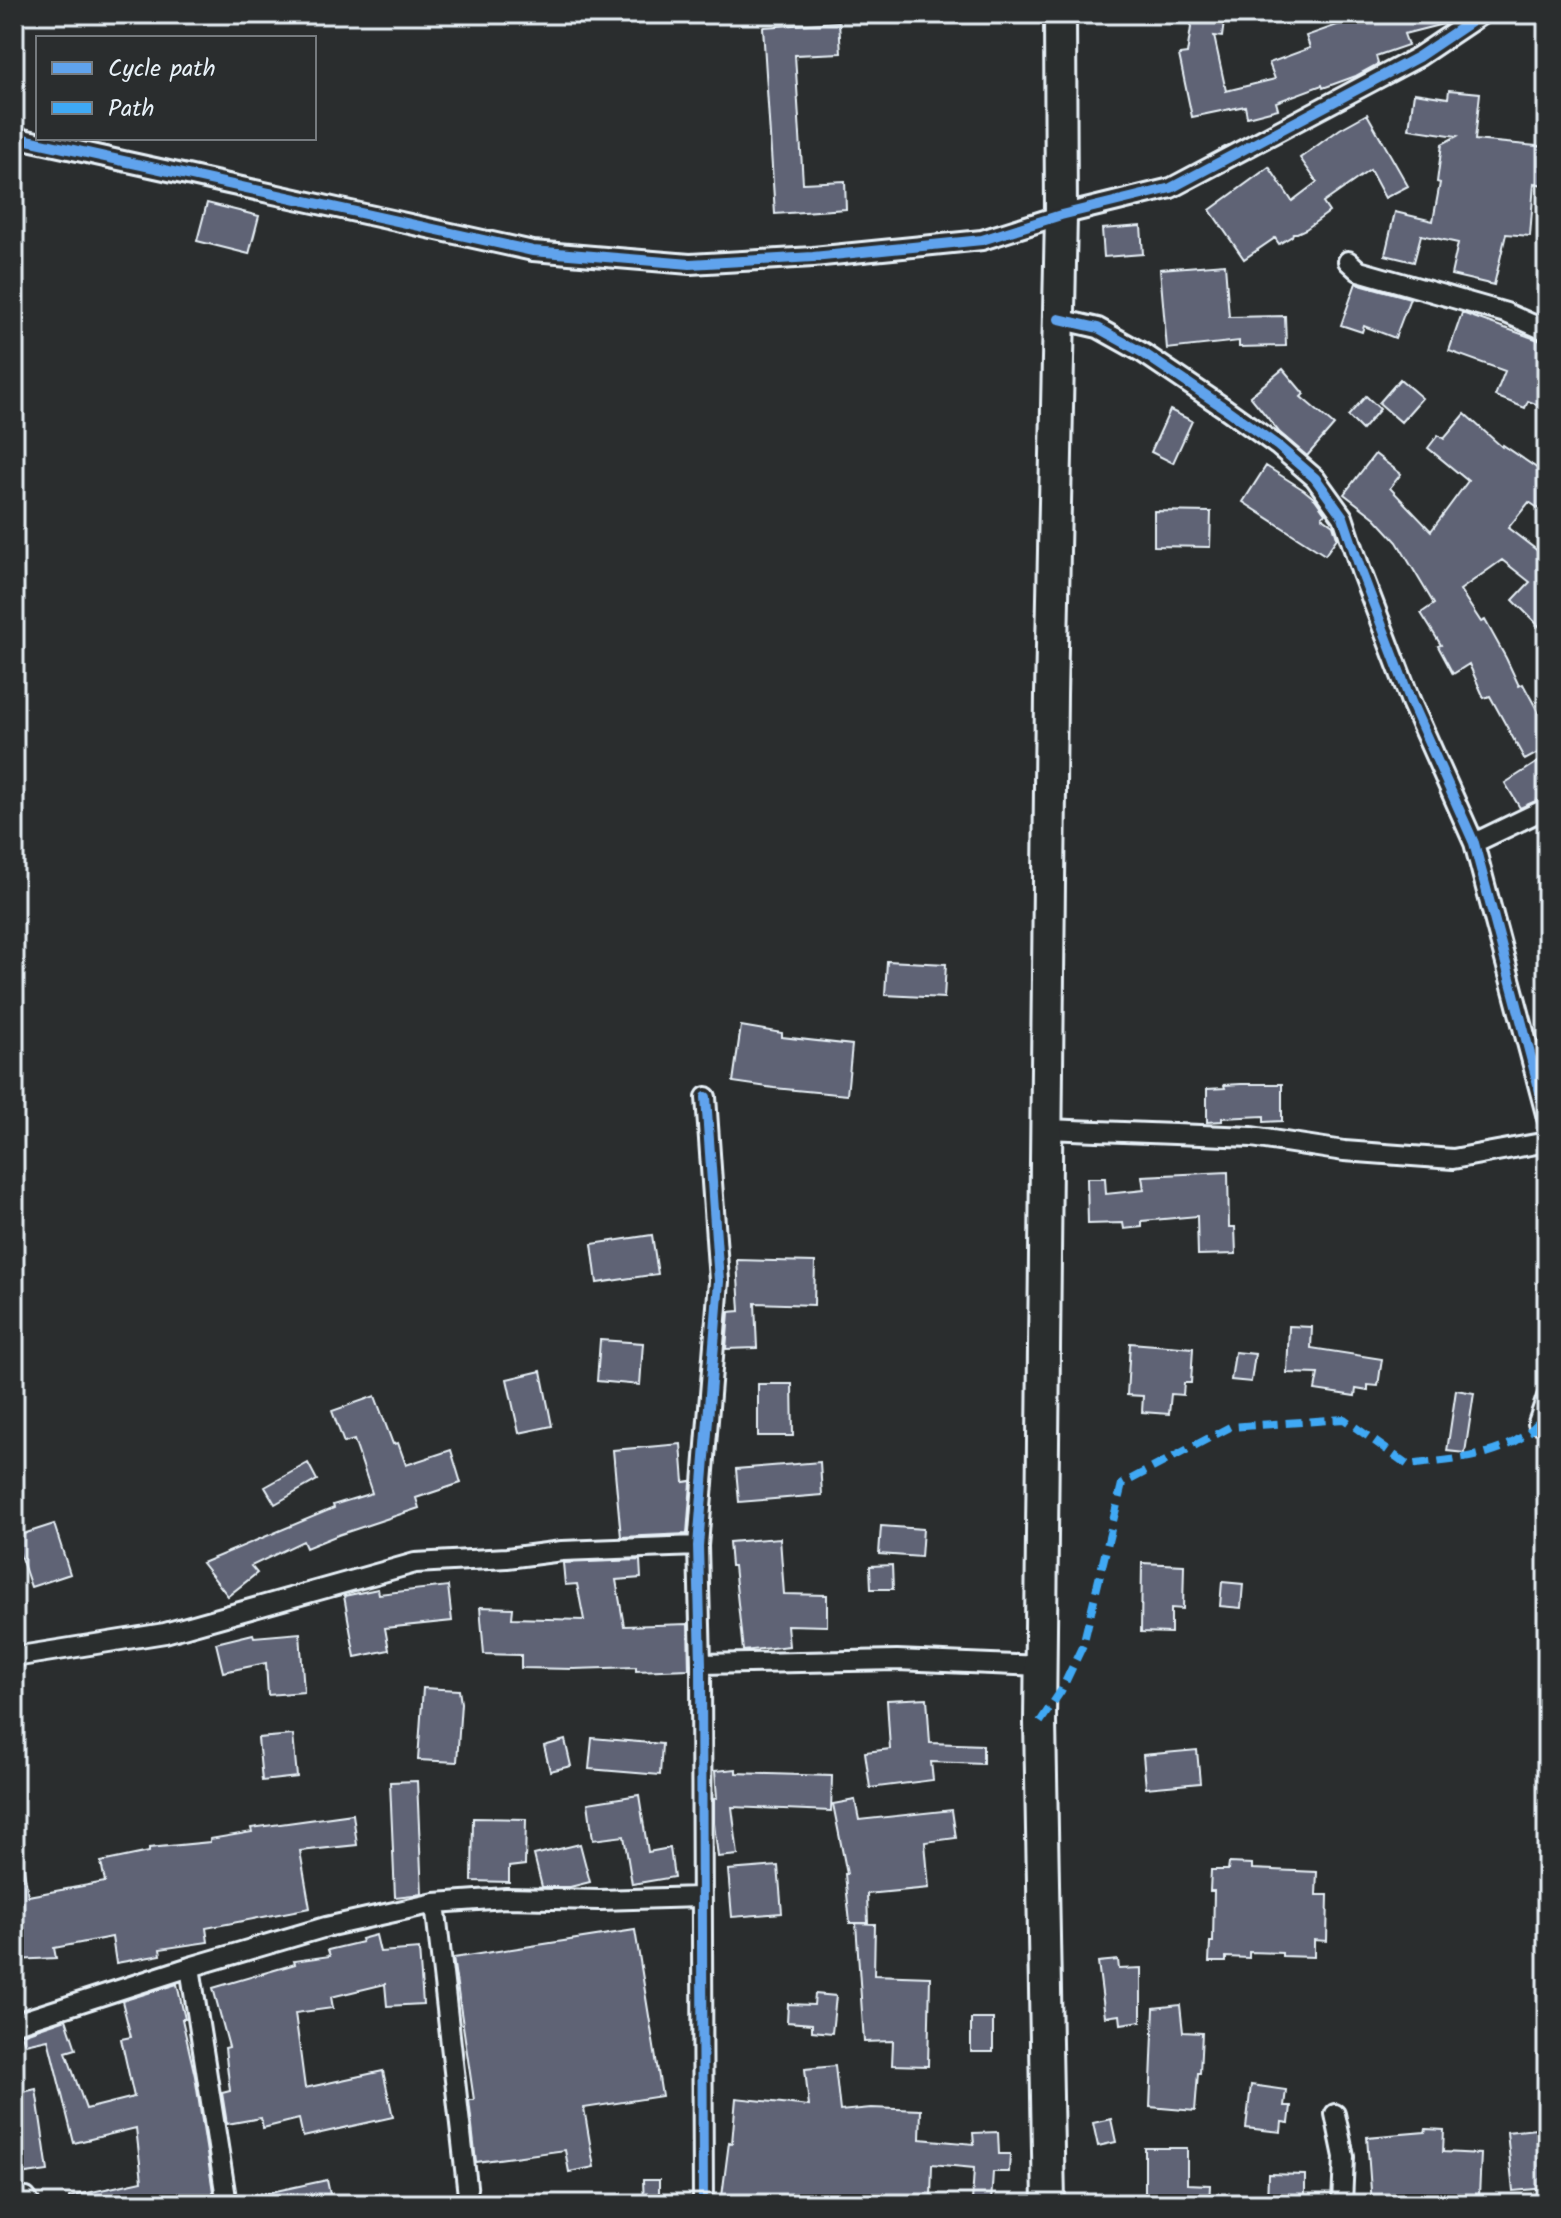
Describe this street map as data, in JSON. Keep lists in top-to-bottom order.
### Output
{
  "legend": ["Cycle path", "Path"]
}
